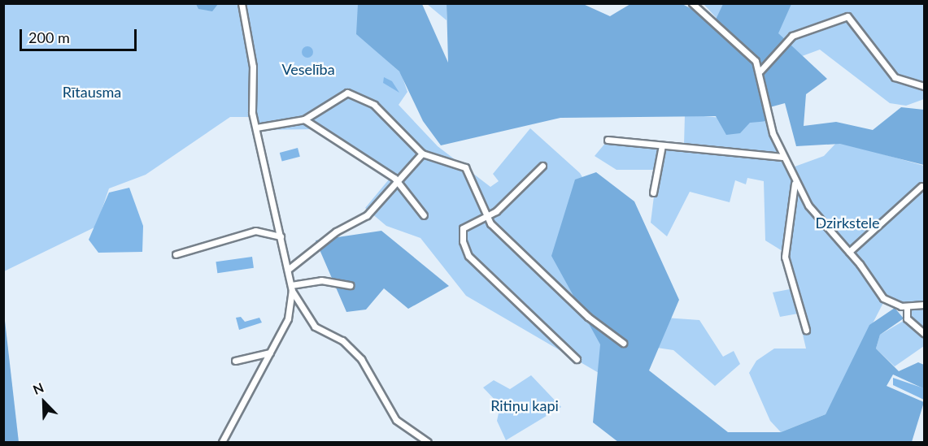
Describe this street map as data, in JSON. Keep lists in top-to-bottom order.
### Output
{
  "parks": [
    "Veselība",
    "Rītausma",
    "Dzirkstele",
    "Ritiņu kapi"
  ],
  "scale_bar": "200 m",
  "north": "top left"
}
